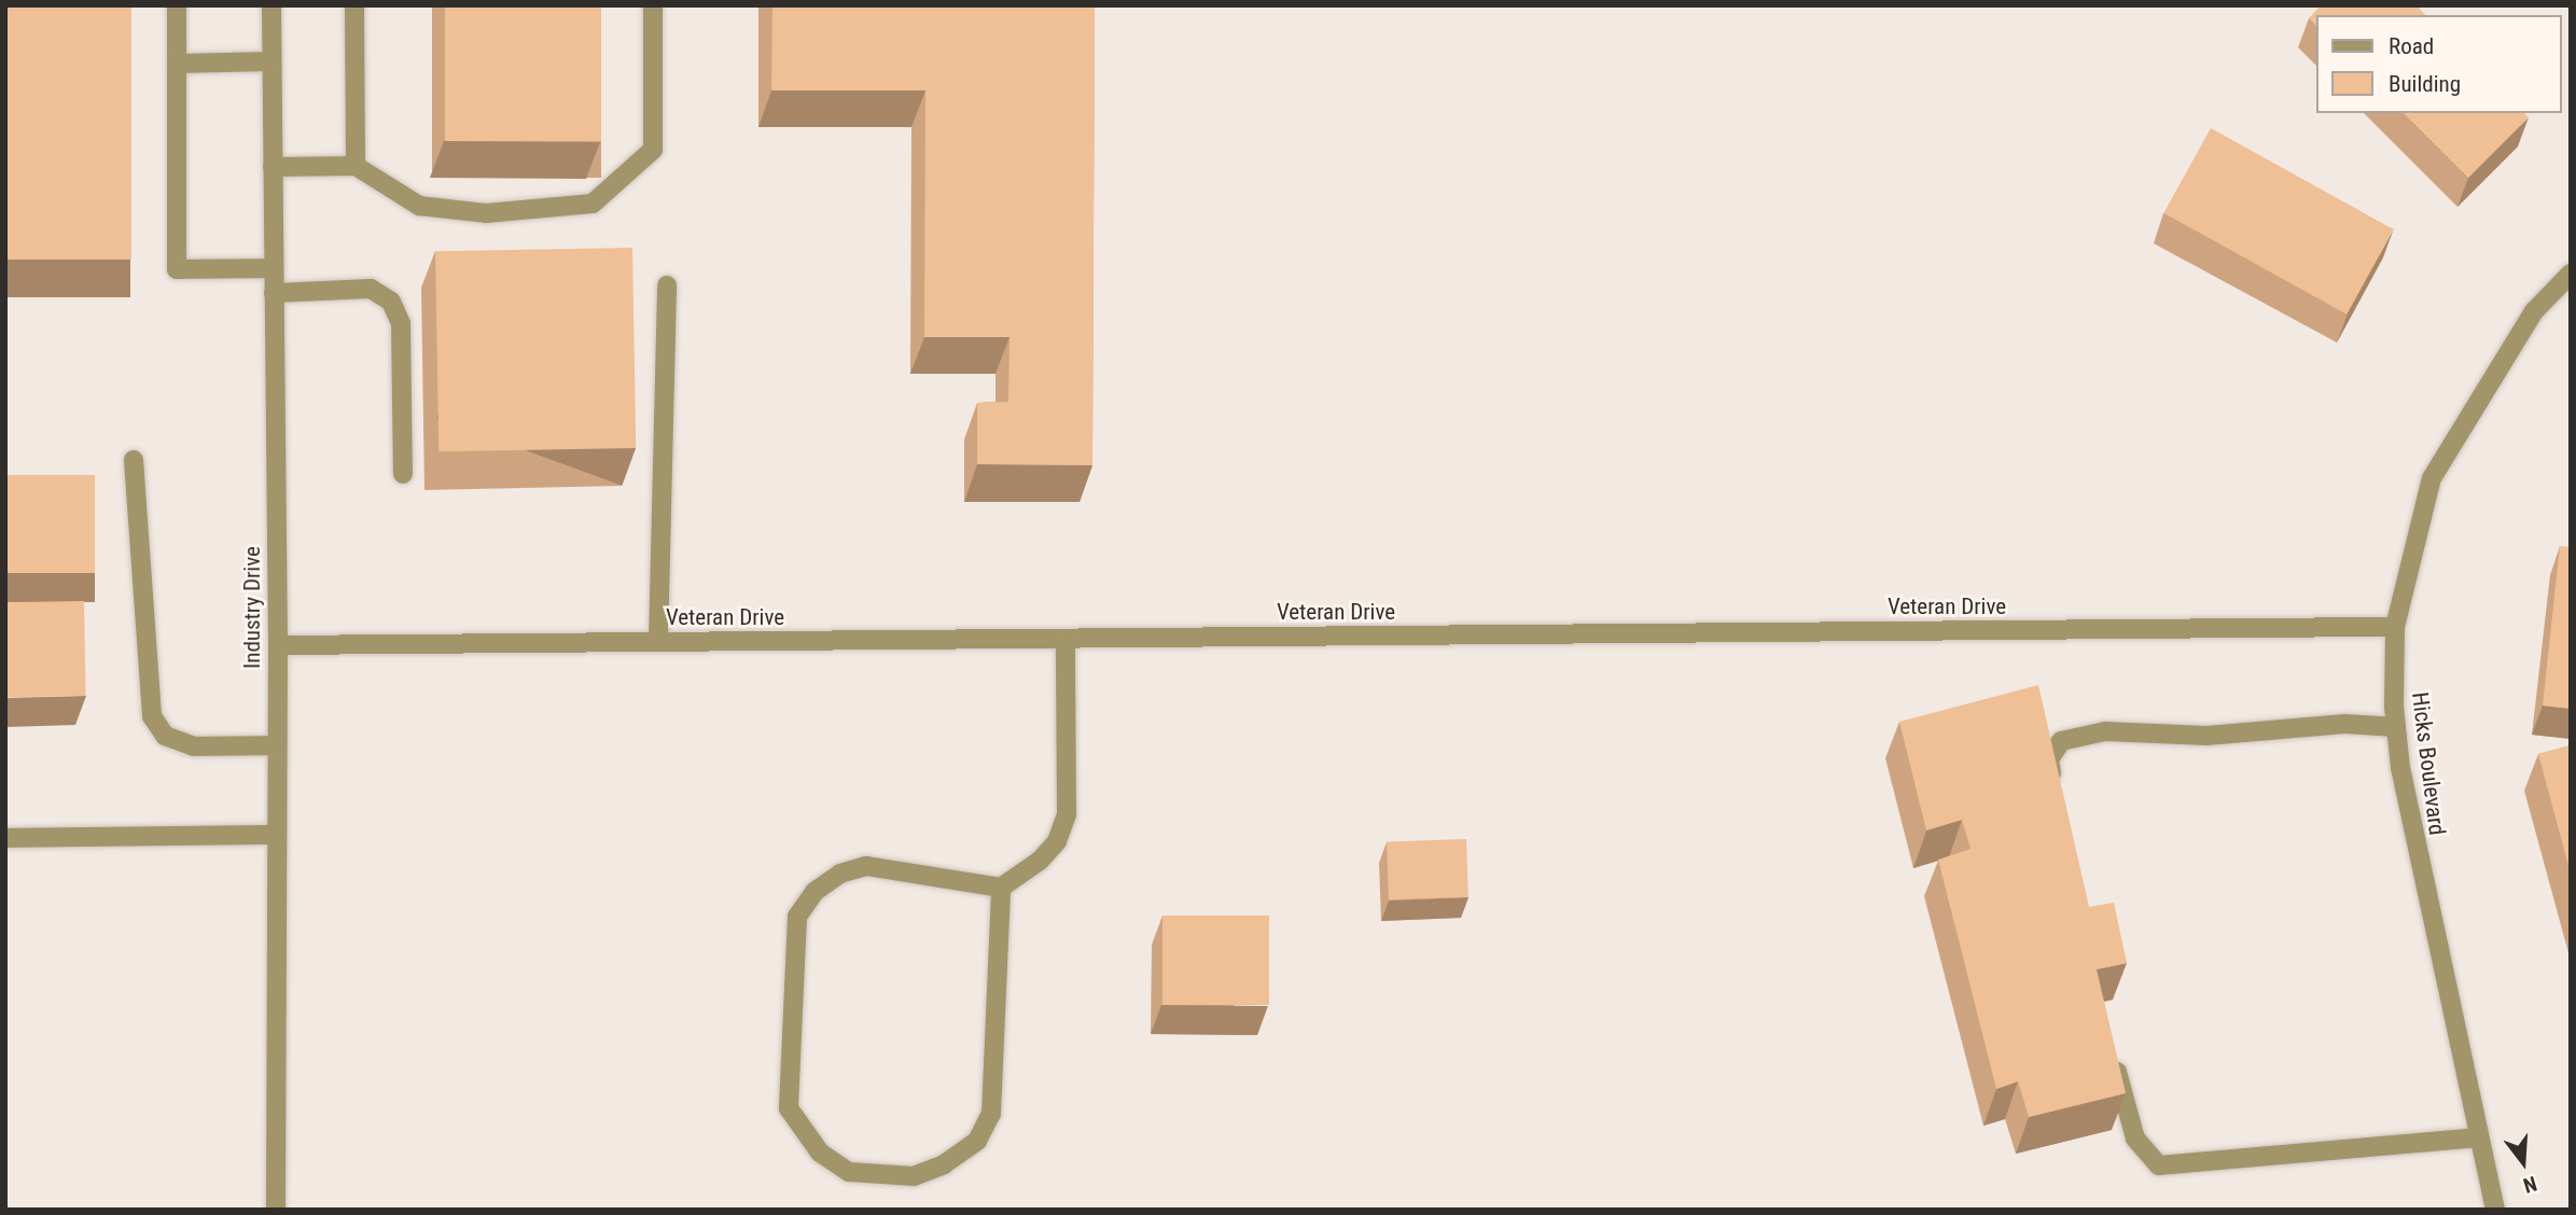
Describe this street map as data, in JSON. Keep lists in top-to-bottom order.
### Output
{
  "streets": {
    "street": ["Veteran Drive", "Industry Drive", "Hicks Boulevard"]
  },
  "crossings": [
    ["Veteran Drive", "Industry Drive"],
    ["Veteran Drive", "Hicks Boulevard"]
  ],
  "legend": ["Road", "Building"],
  "north": "bottom"
}
